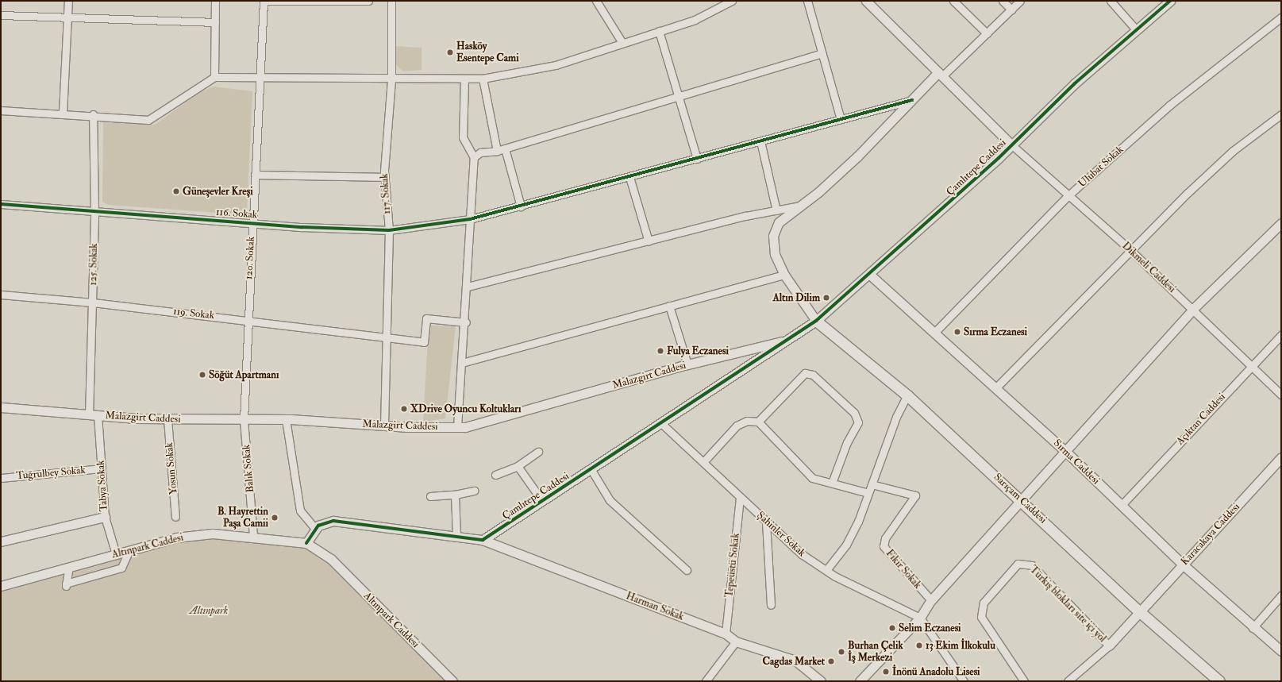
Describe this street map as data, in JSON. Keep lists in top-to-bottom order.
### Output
{
  "streets": {
    "main road": ["Sarıçam Caddesi"],
    "street": [
      "Ulubat Sokak",
      "Çamlıtepe Caddesi",
      "117. Sokak",
      "116. Sokak",
      "120. Sokak",
      "125. Sokak",
      "Dikmeli Caddesi",
      "119. Sokak",
      "Malazgirt Caddesi",
      "Açıktan Caddesi",
      "Sırma Caddesi",
      "Yosun Sokak",
      "Balık Sokak",
      "Tuğrulbey Sokak",
      "Tabya Sokak",
      "Şahinler Sokak",
      "Karacakaya Caddesi",
      "Altınpark Caddesi",
      "Tepeüstü Sokak",
      "Fikir Sokak",
      "Türkiş blokları site içi yol",
      "Harman Sokak"
    ]
  },
  "crossings": [
    ["Ulubat Sokak", "Dikmeli Caddesi"],
    ["Ulubat Sokak", "Sırma Caddesi"],
    ["Çamlıtepe Caddesi", "Dikmeli Caddesi"],
    ["Çamlıtepe Caddesi", "Malazgirt Caddesi"],
    ["Çamlıtepe Caddesi", "Sırma Caddesi"],
    ["Çamlıtepe Caddesi", "Sarıçam Caddesi"],
    ["Çamlıtepe Caddesi", "Şahinler Sokak"],
    ["Çamlıtepe Caddesi", "Harman Sokak"],
    ["117. Sokak", "116. Sokak"],
    ["117. Sokak", "119. Sokak"],
    ["117. Sokak", "Malazgirt Caddesi"],
    ["116. Sokak", "120. Sokak"],
    ["116. Sokak", "125. Sokak"],
    ["120. Sokak", "119. Sokak"],
    ["120. Sokak", "Malazgirt Caddesi"],
    ["120. Sokak", "Balık Sokak"],
    ["125. Sokak", "119. Sokak"],
    ["125. Sokak", "Malazgirt Caddesi"],
    ["Dikmeli Caddesi", "Açıktan Caddesi"],
    ["Malazgirt Caddesi", "Yosun Sokak"],
    ["Malazgirt Caddesi", "Balık Sokak"],
    ["Malazgirt Caddesi", "Tabya Sokak"],
    ["Açıktan Caddesi", "Sırma Caddesi"],
    ["Sırma Caddesi", "Karacakaya Caddesi"],
    ["Balık Sokak", "Altınpark Caddesi"],
    ["Tuğrulbey Sokak", "Tabya Sokak"],
    ["Tabya Sokak", "Altınpark Caddesi"],
    ["Sarıçam Caddesi", "Karacakaya Caddesi"],
    ["Sarıçam Caddesi", "Türkiş blokları site içi yol"],
    ["Şahinler Sokak", "Tepeüstü Sokak"],
    ["Karacakaya Caddesi", "Türkiş blokları site içi yol"],
    ["Tepeüstü Sokak", "Harman Sokak"]
  ],
  "parks": ["Altınpark"],
  "places": [
    "Hasköy Esentepe Cami",
    "Güneşevler Kreşi",
    "Altın Dilim",
    "Sırma Eczanesi",
    "Fulya Eczanesi",
    "Söğüt Apartmanı",
    "XDrive Oyuncu Koltukları",
    "B. Hayrettin Paşa Camii",
    "Selim Eczanesi",
    "13 Ekim İlkokulu",
    "Burhan Çelik İş Merkezi",
    "Cagdas Market",
    "İnönü Anadolu Lisesi"
  ]
}
